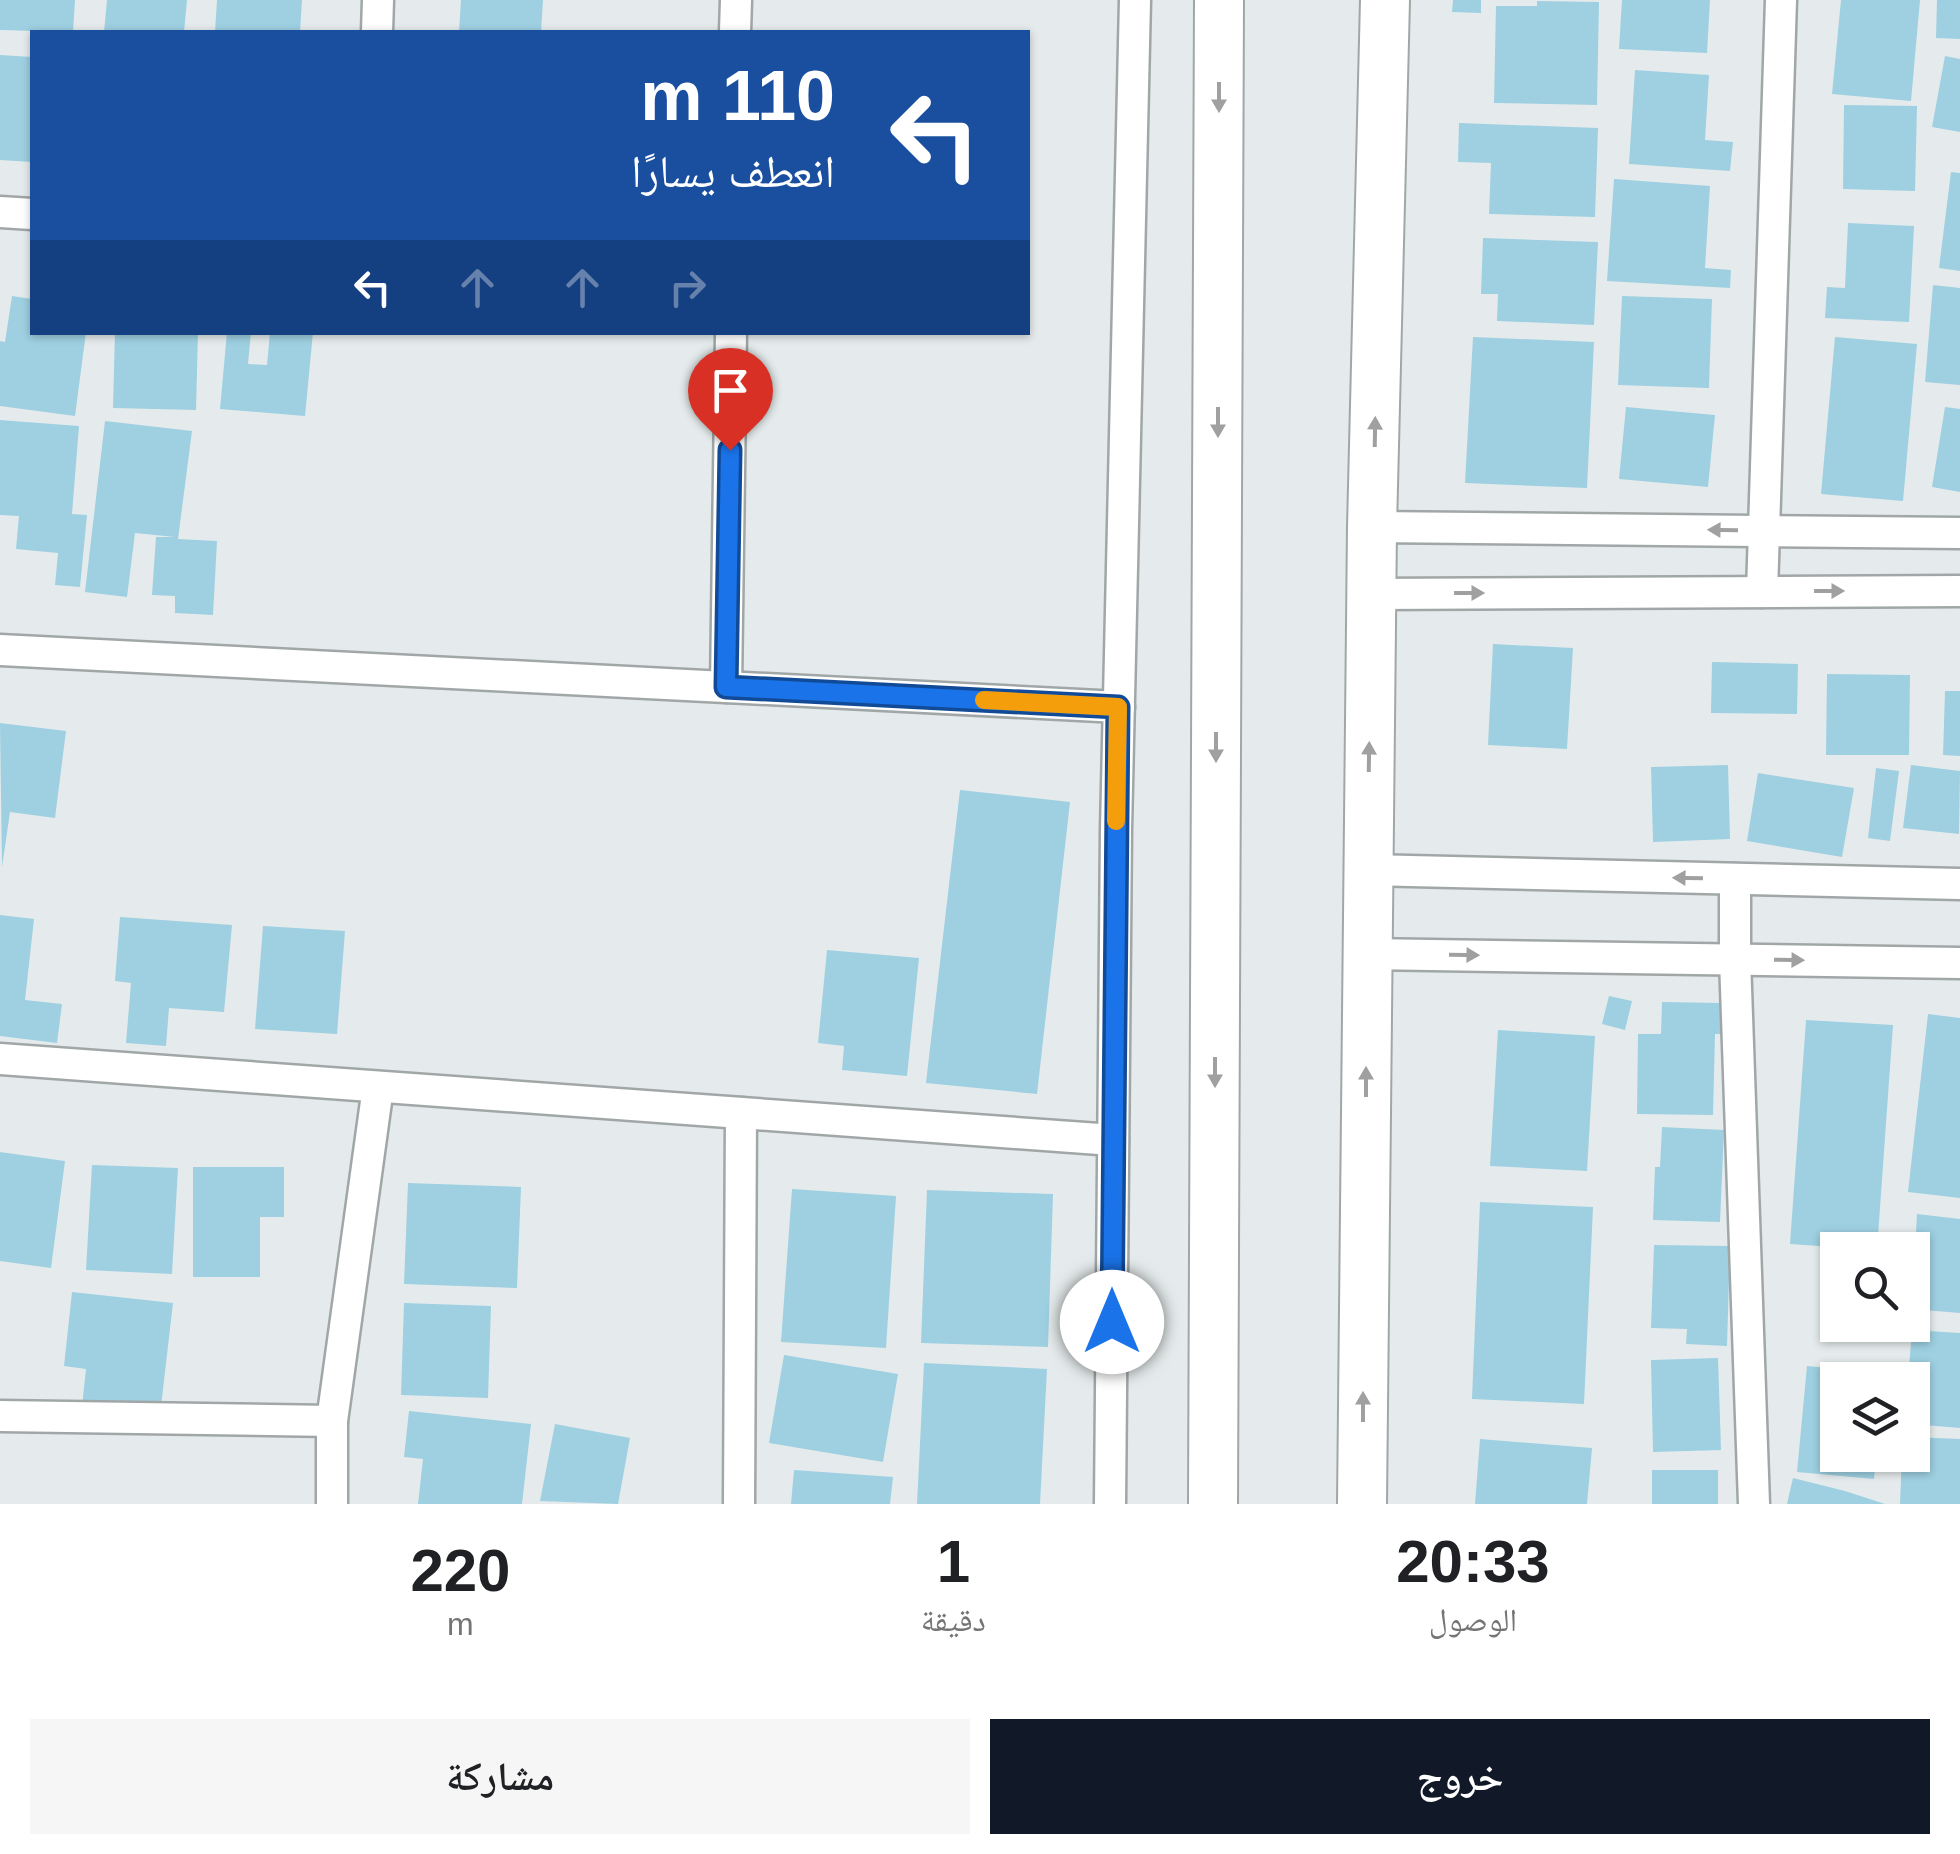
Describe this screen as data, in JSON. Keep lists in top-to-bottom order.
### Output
{
  "page": {
    "turn": ["110 m", "انعطف يسارًا"],
    "eta": [
      "20:33",
      "الوصول",
      "1",
      "دقيقة",
      "220",
      "m"
    ],
    "buttons": ["خروج", "مشاركة"]
  }
}
